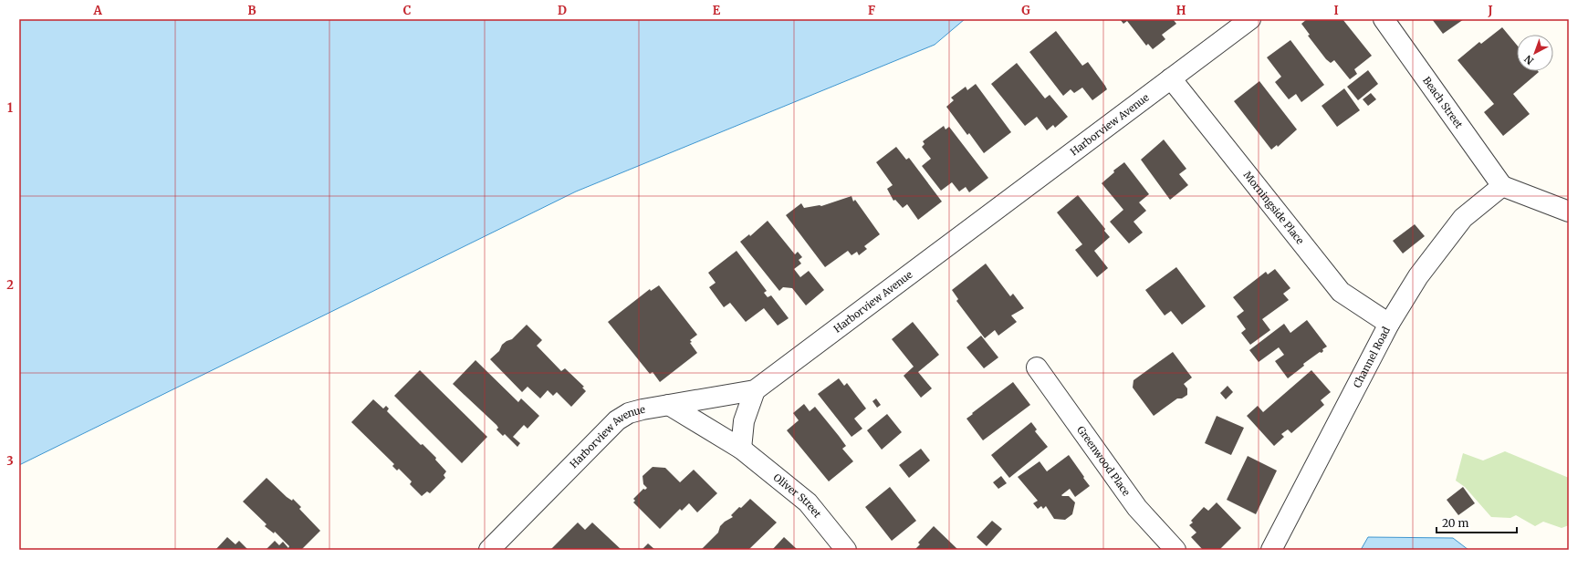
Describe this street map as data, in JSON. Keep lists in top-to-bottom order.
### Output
{
  "streets": {
    "street": [
      "Beach Street",
      "Harborview Avenue",
      "Morningside Place",
      "Channel Road",
      "Greenwood Place",
      "Oliver Street"
    ]
  },
  "crossings": [
    ["Beach Street", "Channel Road"],
    ["Harborview Avenue", "Morningside Place"],
    ["Harborview Avenue", "Oliver Street"],
    ["Morningside Place", "Channel Road"]
  ],
  "scale_bar": "20 m",
  "north": "bottom left",
  "grid": {
    "columns": [
      "A",
      "B",
      "C",
      "D",
      "E",
      "F",
      "G",
      "H",
      "I",
      "J"
    ],
    "rows": ["1", "2", "3"]
  }
}
